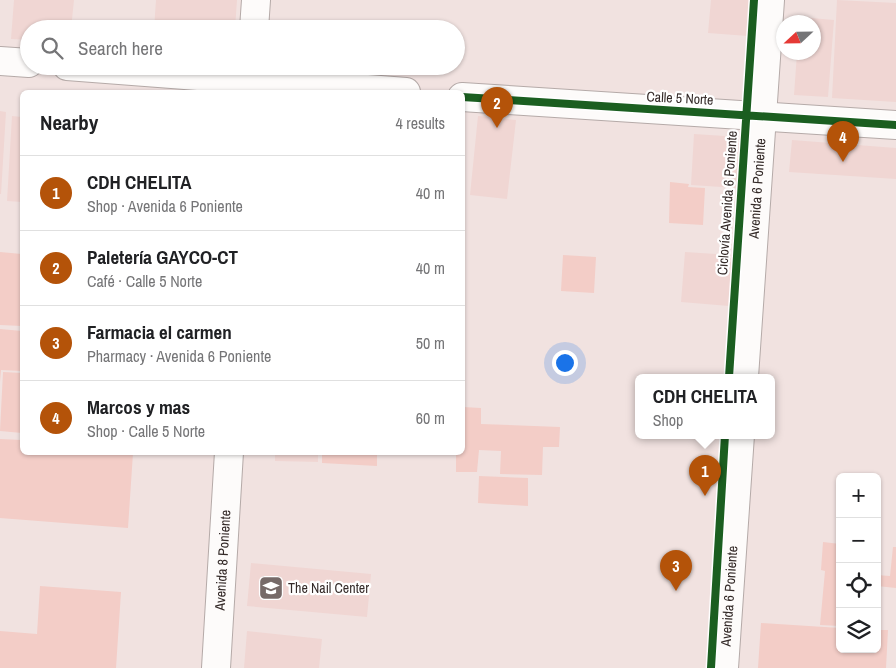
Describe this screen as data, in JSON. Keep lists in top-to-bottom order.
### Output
{
  "streets": {
    "street": ["Calle 5 Norte", "Avenida 6 Poniente", "Avenida 8 Poniente"],
    "cycle path": ["Ciclovía Avenida 6 Poniente"]
  },
  "crossings": [
    ["Calle 5 Norte", "Avenida 6 Poniente"]
  ],
  "places": {
    "school or university": ["The Nail Center"]
  },
  "north": "left",
  "page": {
    "search": "Search here",
    "pins": [
      "2",
      "4",
      "1",
      "3"
    ],
    "heading": ["Nearby", "4 results"],
    "list": [
      {
        "mark": "1",
        "name": "CDH CHELITA",
        "note": "Shop · Avenida 6 Poniente",
        "value": "40 m"
      },
      {
        "mark": "2",
        "name": "Paletería GAYCO-CT",
        "note": "Café · Calle 5 Norte",
        "value": "40 m"
      },
      {
        "mark": "3",
        "name": "Farmacia el carmen",
        "note": "Pharmacy · Avenida 6 Poniente",
        "value": "50 m"
      },
      {
        "mark": "4",
        "name": "Marcos y mas",
        "note": "Shop · Calle 5 Norte",
        "value": "60 m"
      }
    ],
    "popup": ["CDH CHELITA", "Shop"],
    "map_buttons": ["+", "−"]
  }
}
